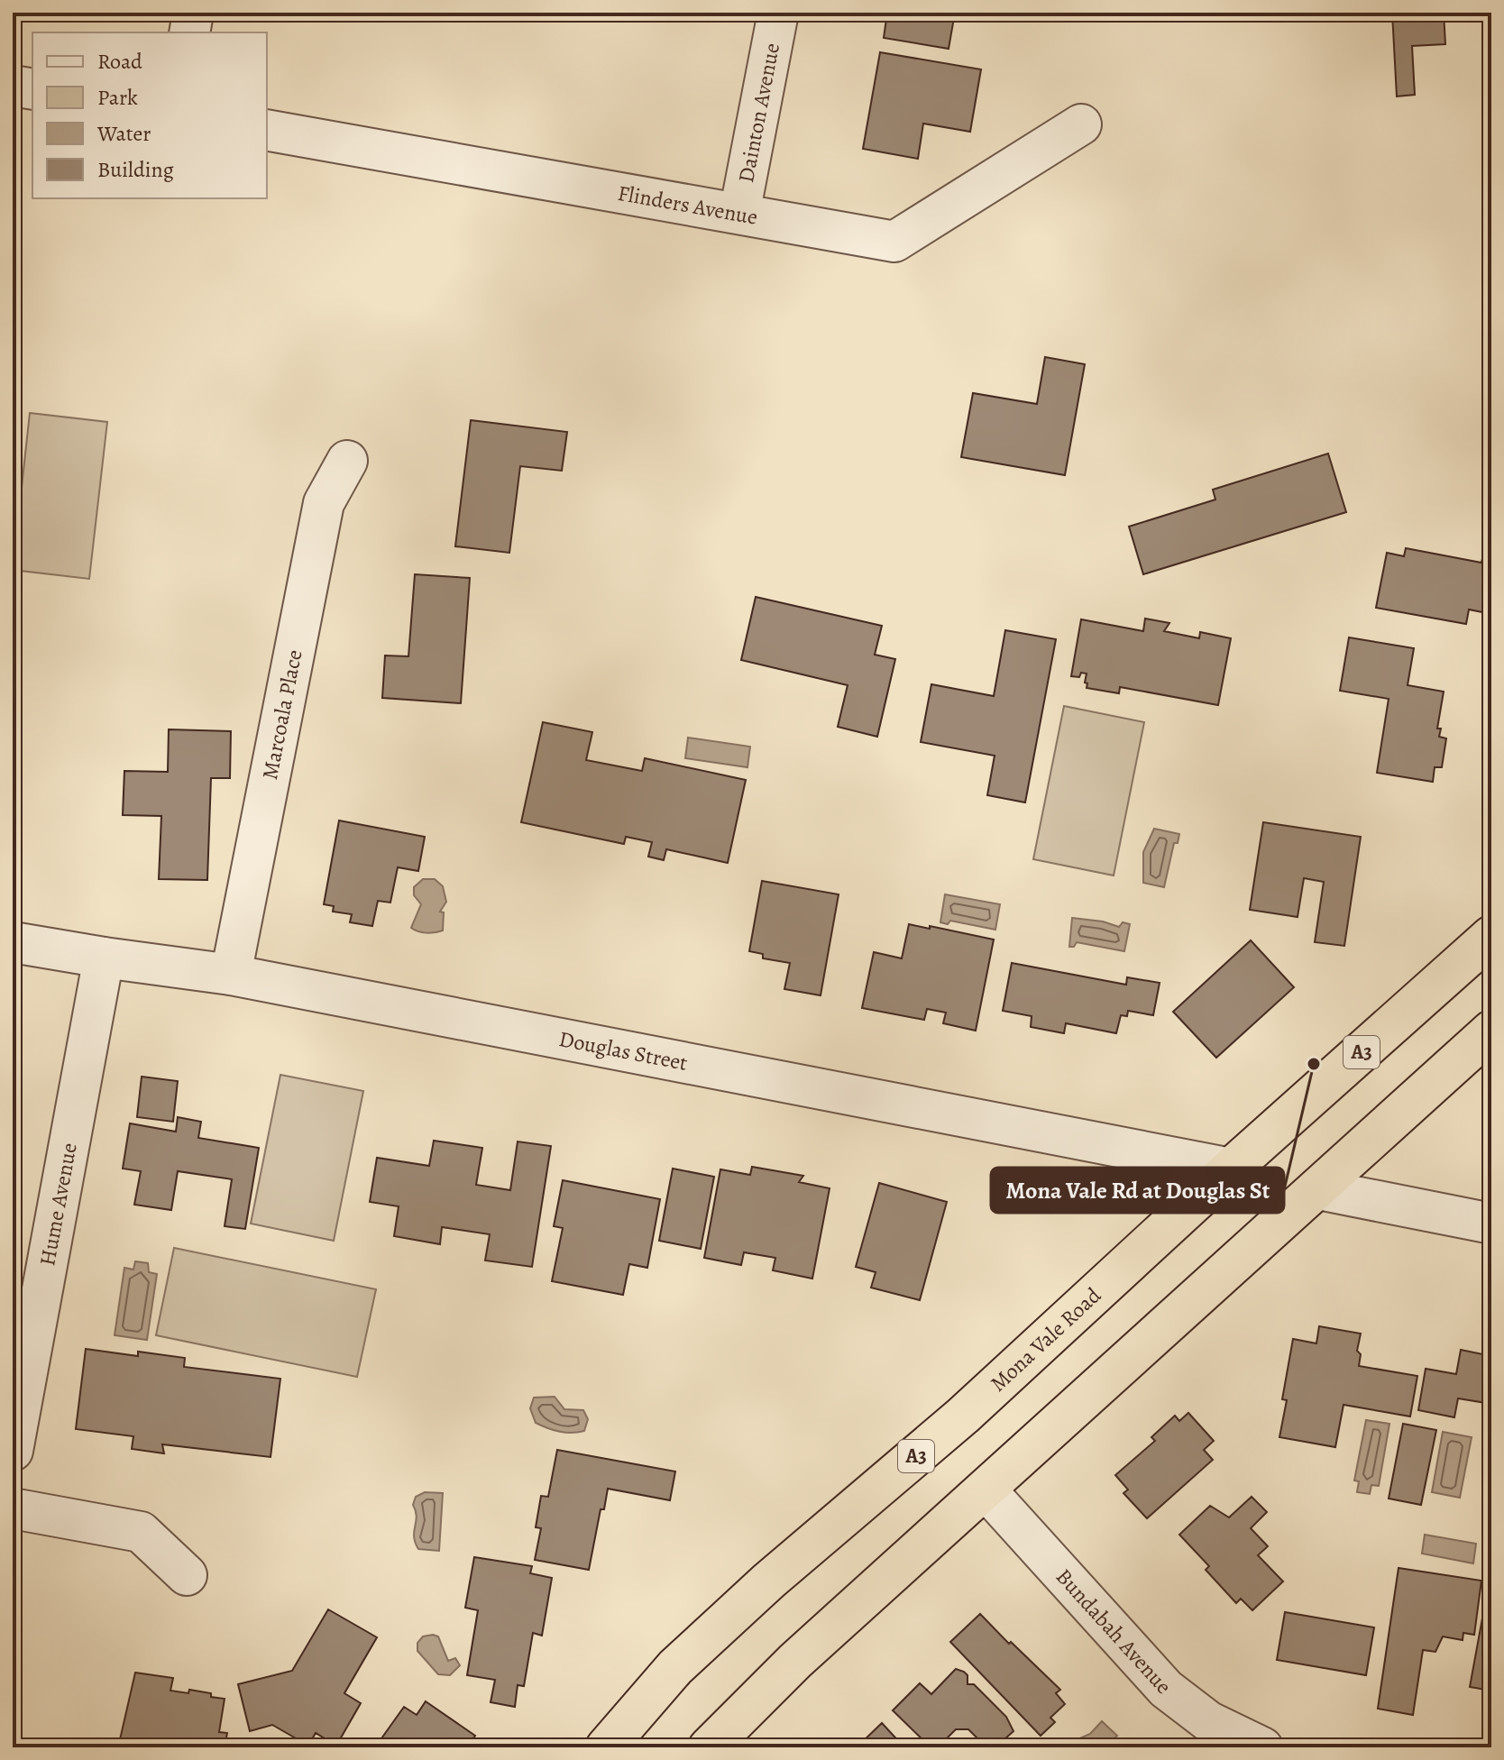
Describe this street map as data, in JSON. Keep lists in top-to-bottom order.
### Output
{
  "streets": {
    "highway": ["A3", "Mona Vale Road"],
    "street": [
      "Dainton Avenue",
      "Flinders Avenue",
      "Marcoala Place",
      "Douglas Street",
      "Hume Avenue",
      "Bundabah Avenue"
    ]
  },
  "crossings": [
    ["Dainton Avenue", "Flinders Avenue"],
    ["Marcoala Place", "Douglas Street"],
    ["Douglas Street", "Hume Avenue"],
    ["Douglas Street", "Mona Vale Road"]
  ],
  "places": ["Mona Vale Rd at Douglas St"],
  "legend": [
    "Road",
    "Park",
    "Water",
    "Building"
  ]
}
